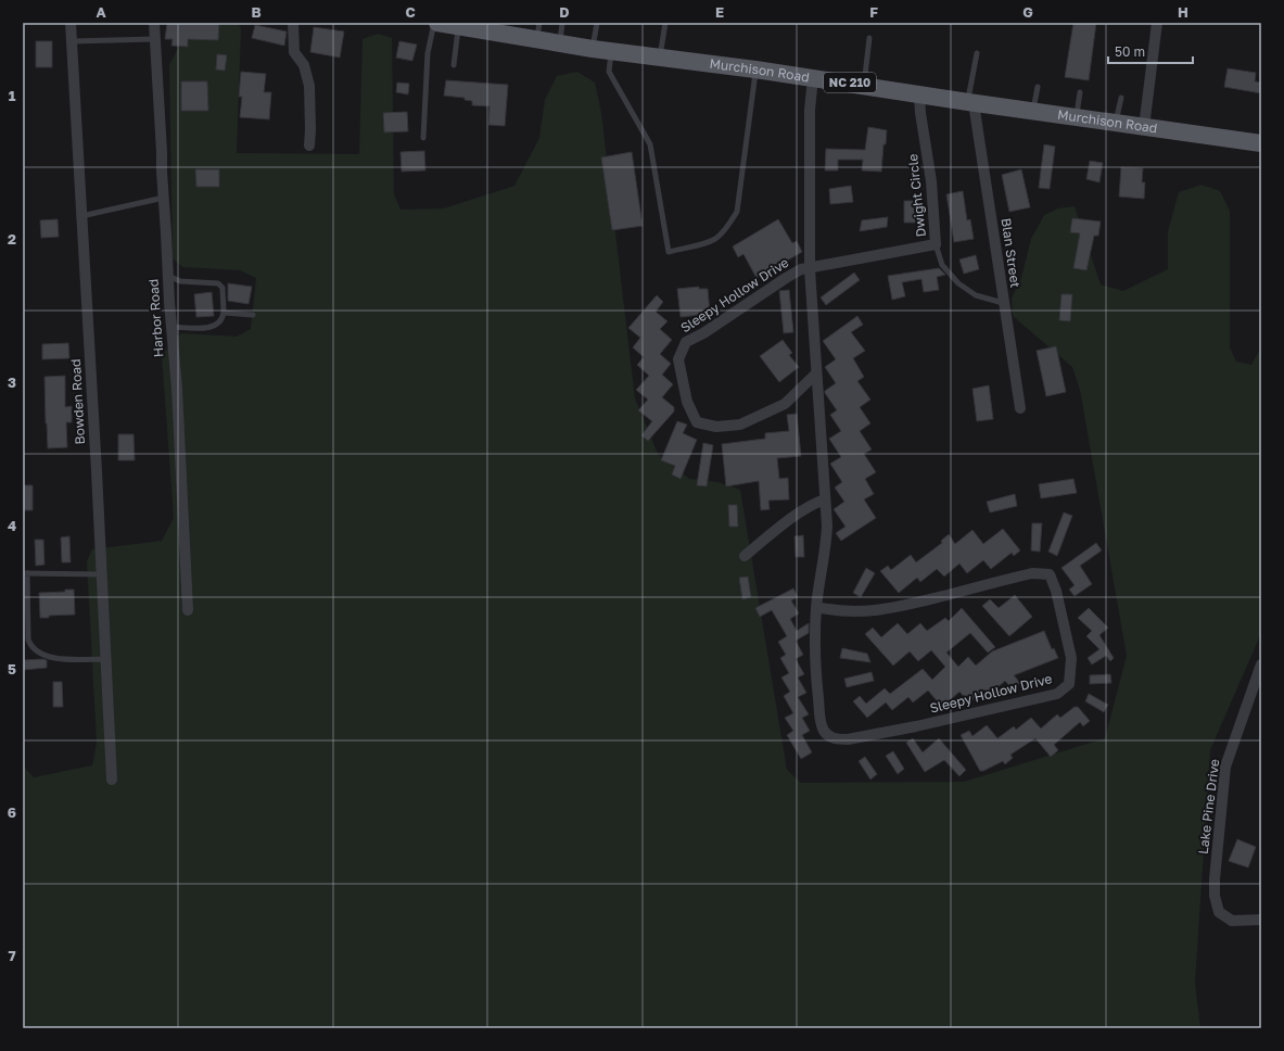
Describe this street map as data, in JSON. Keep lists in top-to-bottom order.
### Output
{
  "streets": {
    "main road": ["Murchison Road", "NC 210"],
    "street": [
      "Dwight Circle",
      "Blan Street",
      "Sleepy Hollow Drive",
      "Harbor Road",
      "Bowden Road",
      "Lake Pine Drive"
    ]
  },
  "crossings": [
    ["Murchison Road", "Dwight Circle"],
    ["Murchison Road", "Blan Street"],
    ["Murchison Road", "Sleepy Hollow Drive"],
    ["Dwight Circle", "Sleepy Hollow Drive"]
  ],
  "scale_bar": "50 m",
  "grid": {
    "columns": [
      "A",
      "B",
      "C",
      "D",
      "E",
      "F",
      "G",
      "H"
    ],
    "rows": [
      "1",
      "2",
      "3",
      "4",
      "5",
      "6",
      "7"
    ]
  }
}
